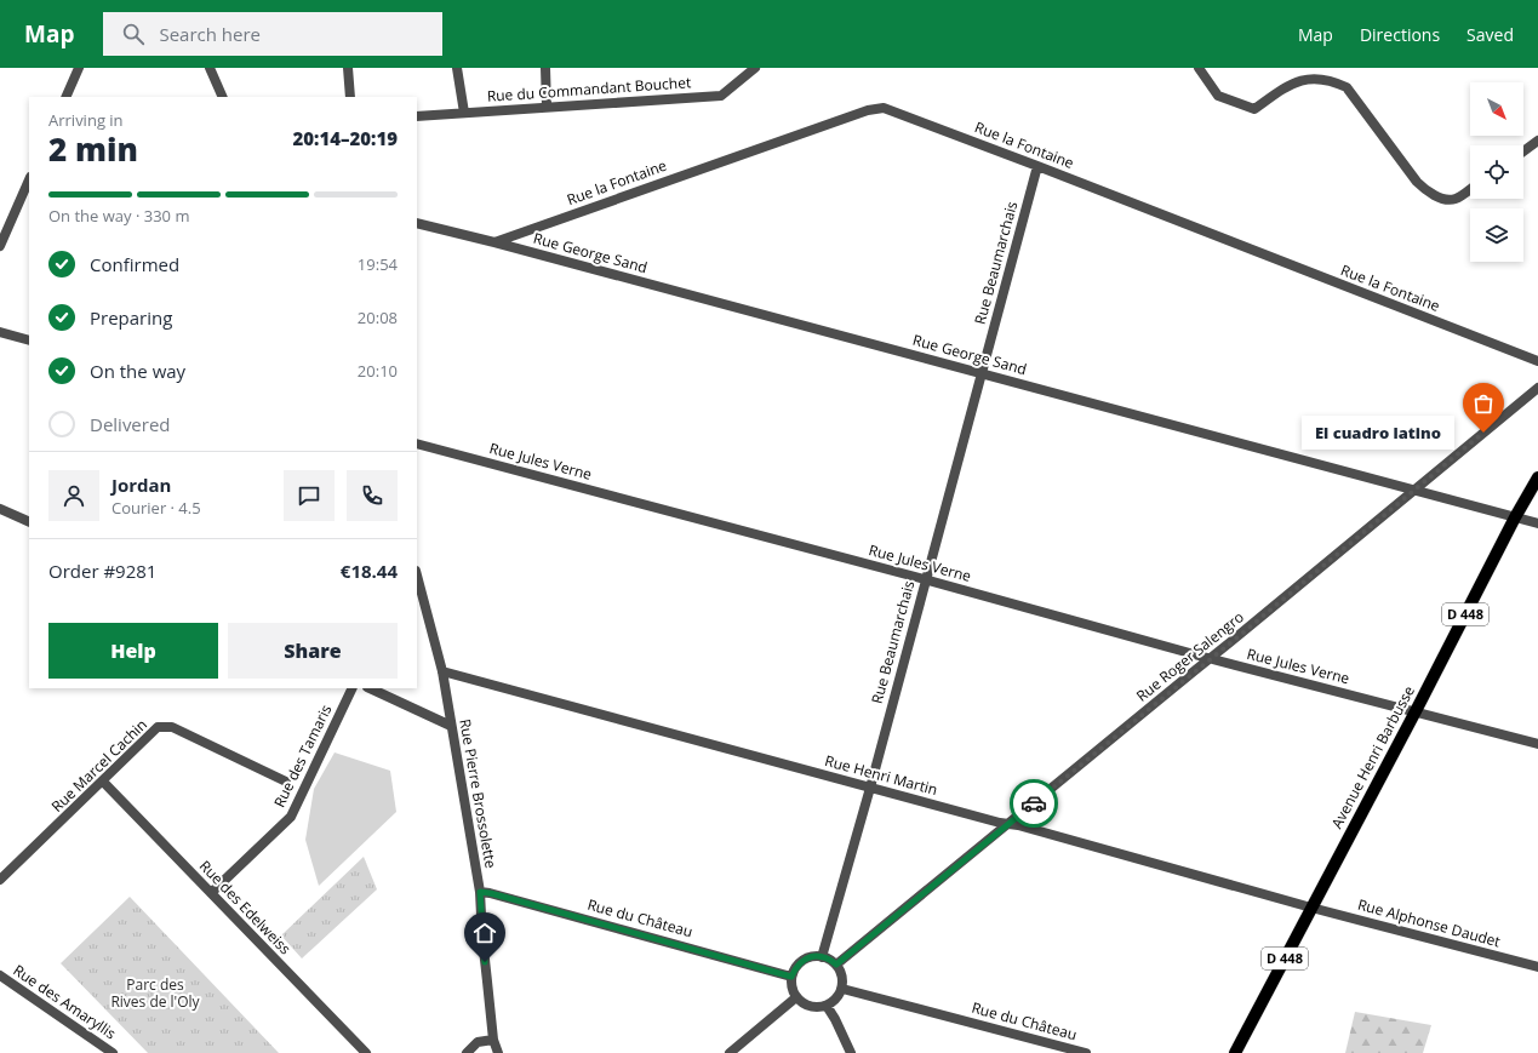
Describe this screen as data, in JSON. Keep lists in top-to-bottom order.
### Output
{
  "streets": {
    "main road": ["D 448", "Avenue Henri Barbusse"],
    "street": [
      "Rue du Commandant Bouchet",
      "Rue la Fontaine",
      "Rue George Sand",
      "Rue Beaumarchais",
      "Rue Jules Verne",
      "Rue Roger Salengro",
      "Rue des Tamaris",
      "Rue Marcel Cachin",
      "Rue Henri Martin",
      "Rue Pierre Brossolette",
      "Rue des Edelweiss",
      "Rue du Château",
      "Rue Alphonse Daudet",
      "Rue des Amaryllis"
    ]
  },
  "crossings": [
    ["Rue la Fontaine", "Rue George Sand"],
    ["Rue la Fontaine", "Rue Beaumarchais"],
    ["Rue George Sand", "Rue Beaumarchais"],
    ["Rue George Sand", "Rue Roger Salengro"],
    ["Rue George Sand", "Avenue Henri Barbusse"],
    ["Rue Beaumarchais", "Rue Jules Verne"],
    ["Rue Beaumarchais", "Rue Roger Salengro"],
    ["Rue Beaumarchais", "Rue Henri Martin"],
    ["Rue Beaumarchais", "Rue du Château"],
    ["Rue Jules Verne", "Rue Roger Salengro"],
    ["Rue Jules Verne", "Avenue Henri Barbusse"],
    ["Rue Roger Salengro", "Rue Henri Martin"],
    ["Rue Roger Salengro", "Rue du Château"],
    ["Rue des Tamaris", "Rue des Edelweiss"],
    ["Avenue Henri Barbusse", "Rue Henri Martin"],
    ["Avenue Henri Barbusse", "Rue Alphonse Daudet"],
    ["Rue Marcel Cachin", "Rue des Edelweiss"],
    ["Rue Henri Martin", "Rue Pierre Brossolette"],
    ["Rue Henri Martin", "Rue Alphonse Daudet"],
    ["Rue Pierre Brossolette", "Rue du Château"]
  ],
  "parks": ["Parc des Rives de l'Oly"],
  "places": ["El cuadro latino"],
  "north": "bottom right",
  "page": {
    "header": "Map",
    "search": "Search here",
    "nav": ["Map", "Directions", "Saved"],
    "heading": ["2 min", "Arriving in", "20:14–20:19"],
    "panel": [
      "Jordan",
      "Courier · 4.5",
      "Order #9281",
      "€18.44"
    ],
    "bar": "On the way · 330 m",
    "list": [
      ["Confirmed", "19:54"],
      ["Preparing", "20:08"],
      ["On the way", "20:10"],
      "Delivered"
    ],
    "bubble": "El cuadro latino",
    "buttons": ["Help", "Share"]
  }
}
